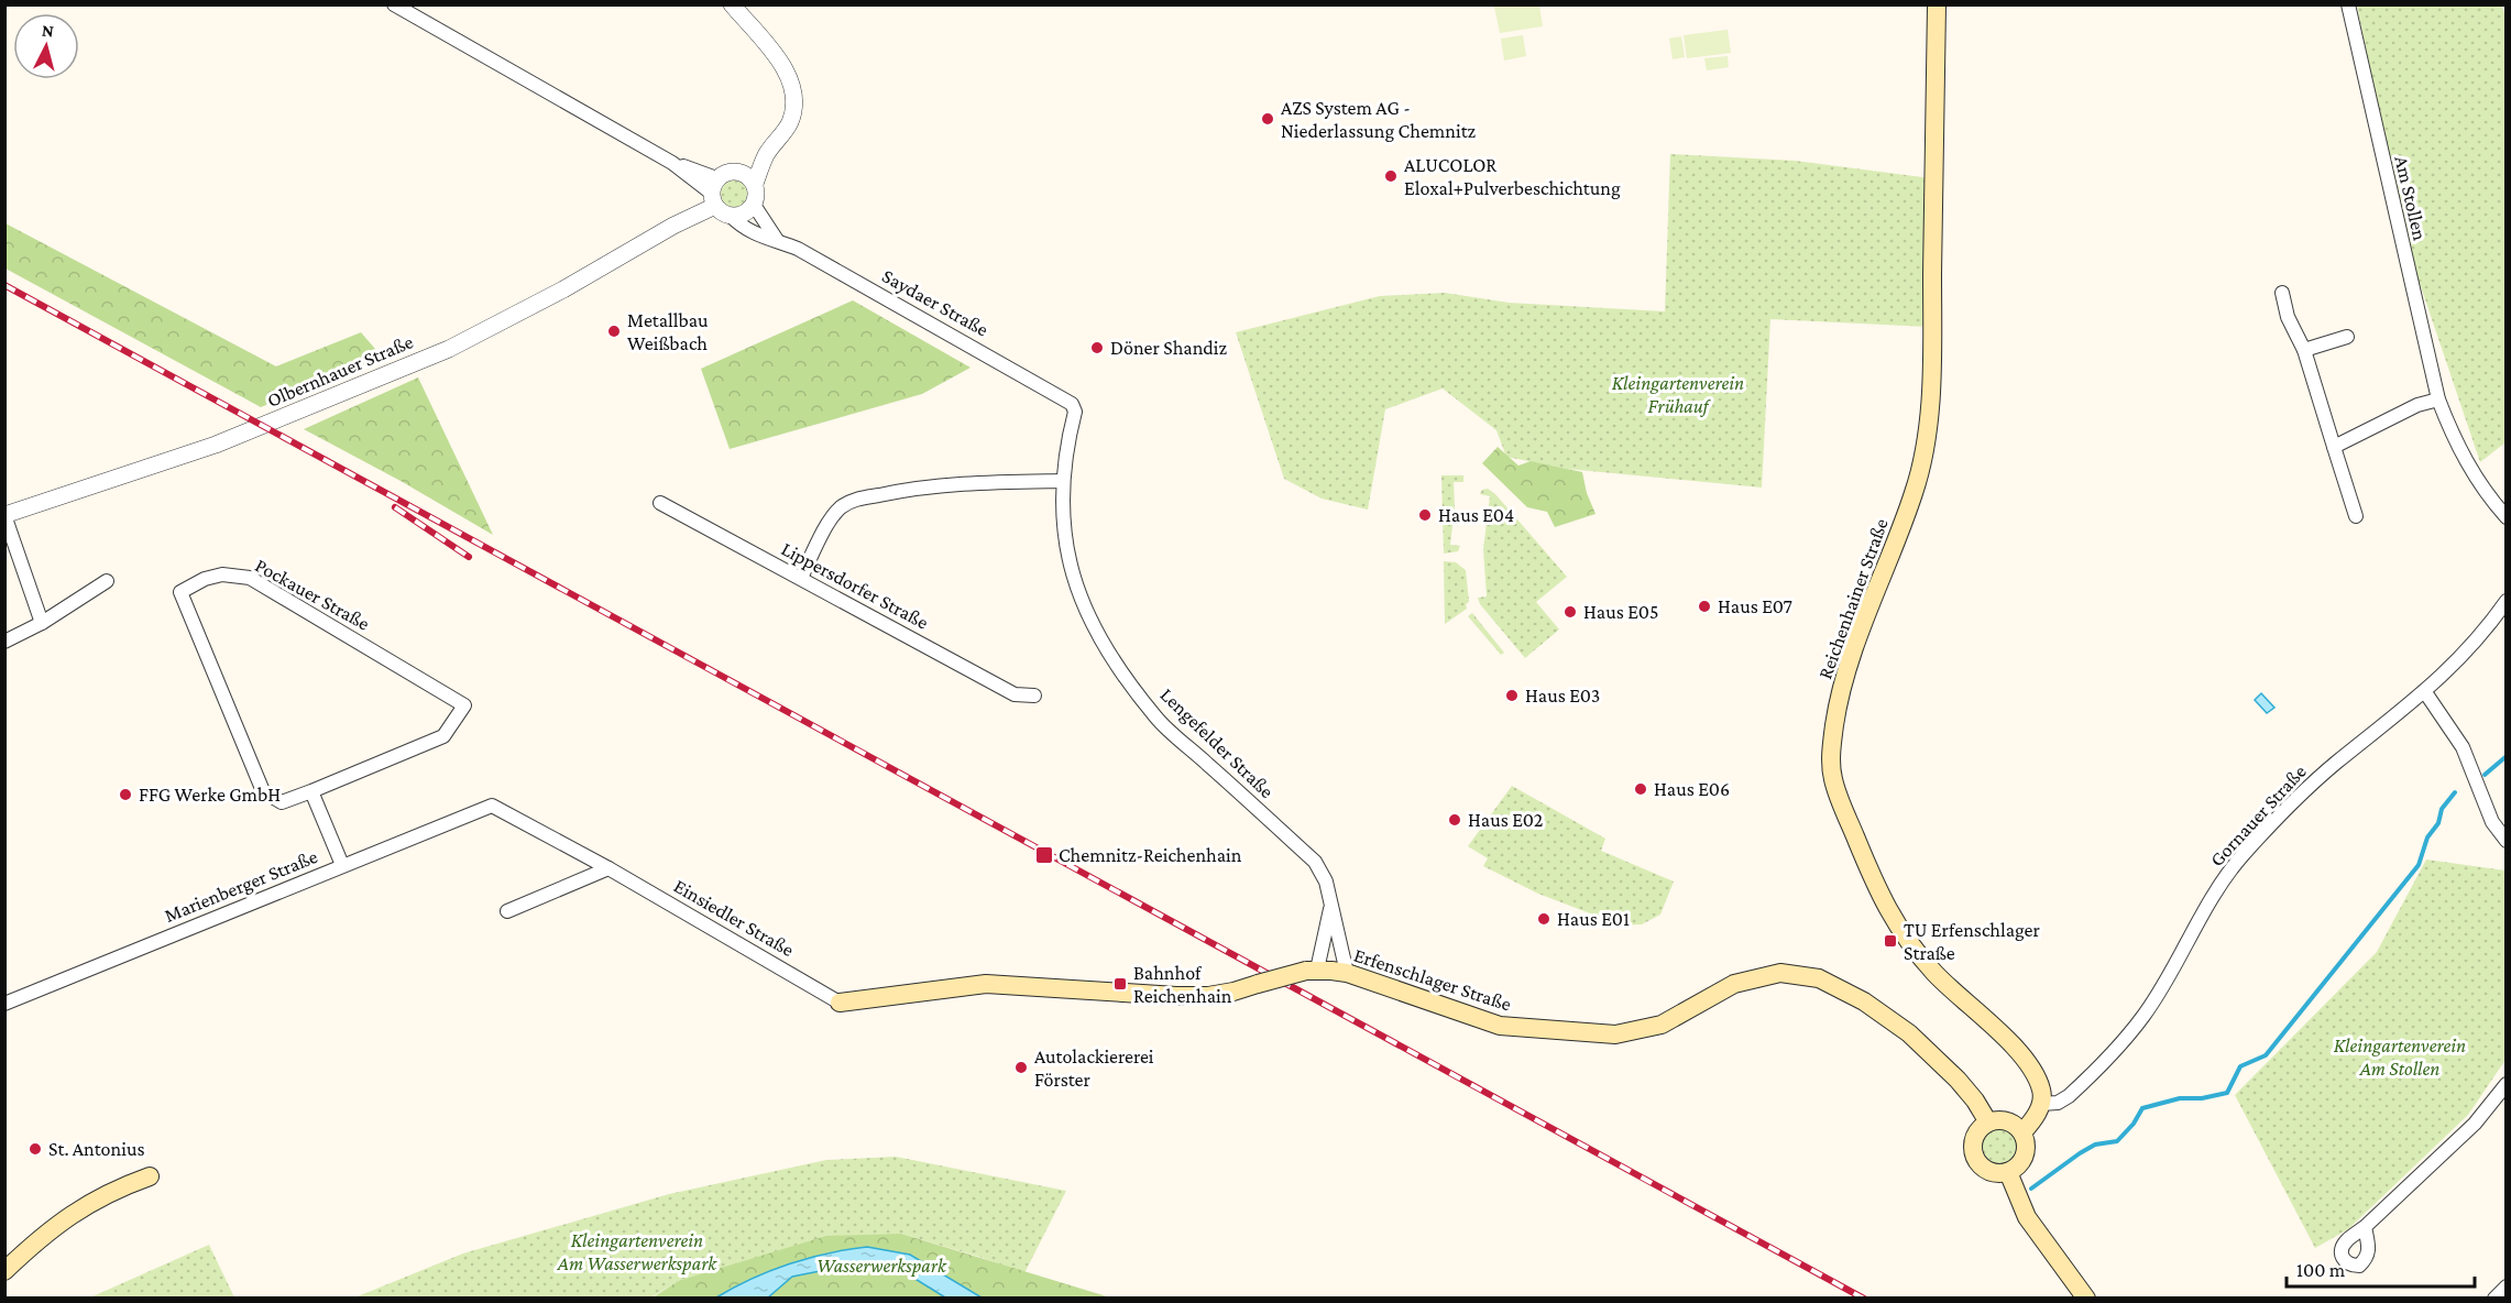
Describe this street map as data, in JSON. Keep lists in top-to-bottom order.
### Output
{
  "streets": {
    "main road": ["Reichenhainer Straße", "Erfenschlager Straße"],
    "street": [
      "Am Stollen",
      "Saydaer Straße",
      "Olbernhauer Straße",
      "Lippersdorfer Straße",
      "Pockauer Straße",
      "Lengefelder Straße",
      "Gornauer Straße",
      "Marienberger Straße",
      "Einsiedler Straße"
    ]
  },
  "crossings": [
    ["Saydaer Straße", "Olbernhauer Straße"],
    ["Saydaer Straße", "Lengefelder Straße"],
    ["Reichenhainer Straße", "Gornauer Straße"],
    ["Lengefelder Straße", "Erfenschlager Straße"],
    ["Marienberger Straße", "Einsiedler Straße"],
    ["Einsiedler Straße", "Erfenschlager Straße"]
  ],
  "parks": [
    "Kleingartenverein Frühauf",
    "Kleingartenverein Am Stollen",
    "Kleingartenverein Am Wasserwerkspark",
    "Wasserwerkspark"
  ],
  "places": {
    "other": [
      "AZS System AG - Niederlassung Chemnitz",
      "ALUCOLOR Eloxal+Pulverbeschichtung",
      "Metallbau Weißbach",
      "Döner Shandiz",
      "Haus E04",
      "Haus E07",
      "Haus E05",
      "Haus E03",
      "Haus E06",
      "FFG Werke GmbH",
      "Haus E02",
      "Haus E01",
      "Autolackiererei Förster",
      "St. Antonius"
    ],
    "transit": ["Chemnitz-Reichenhain", "TU Erfenschlager Straße", "Bahnhof Reichenhain"]
  },
  "scale_bar": "100 m",
  "north": "top"
}
